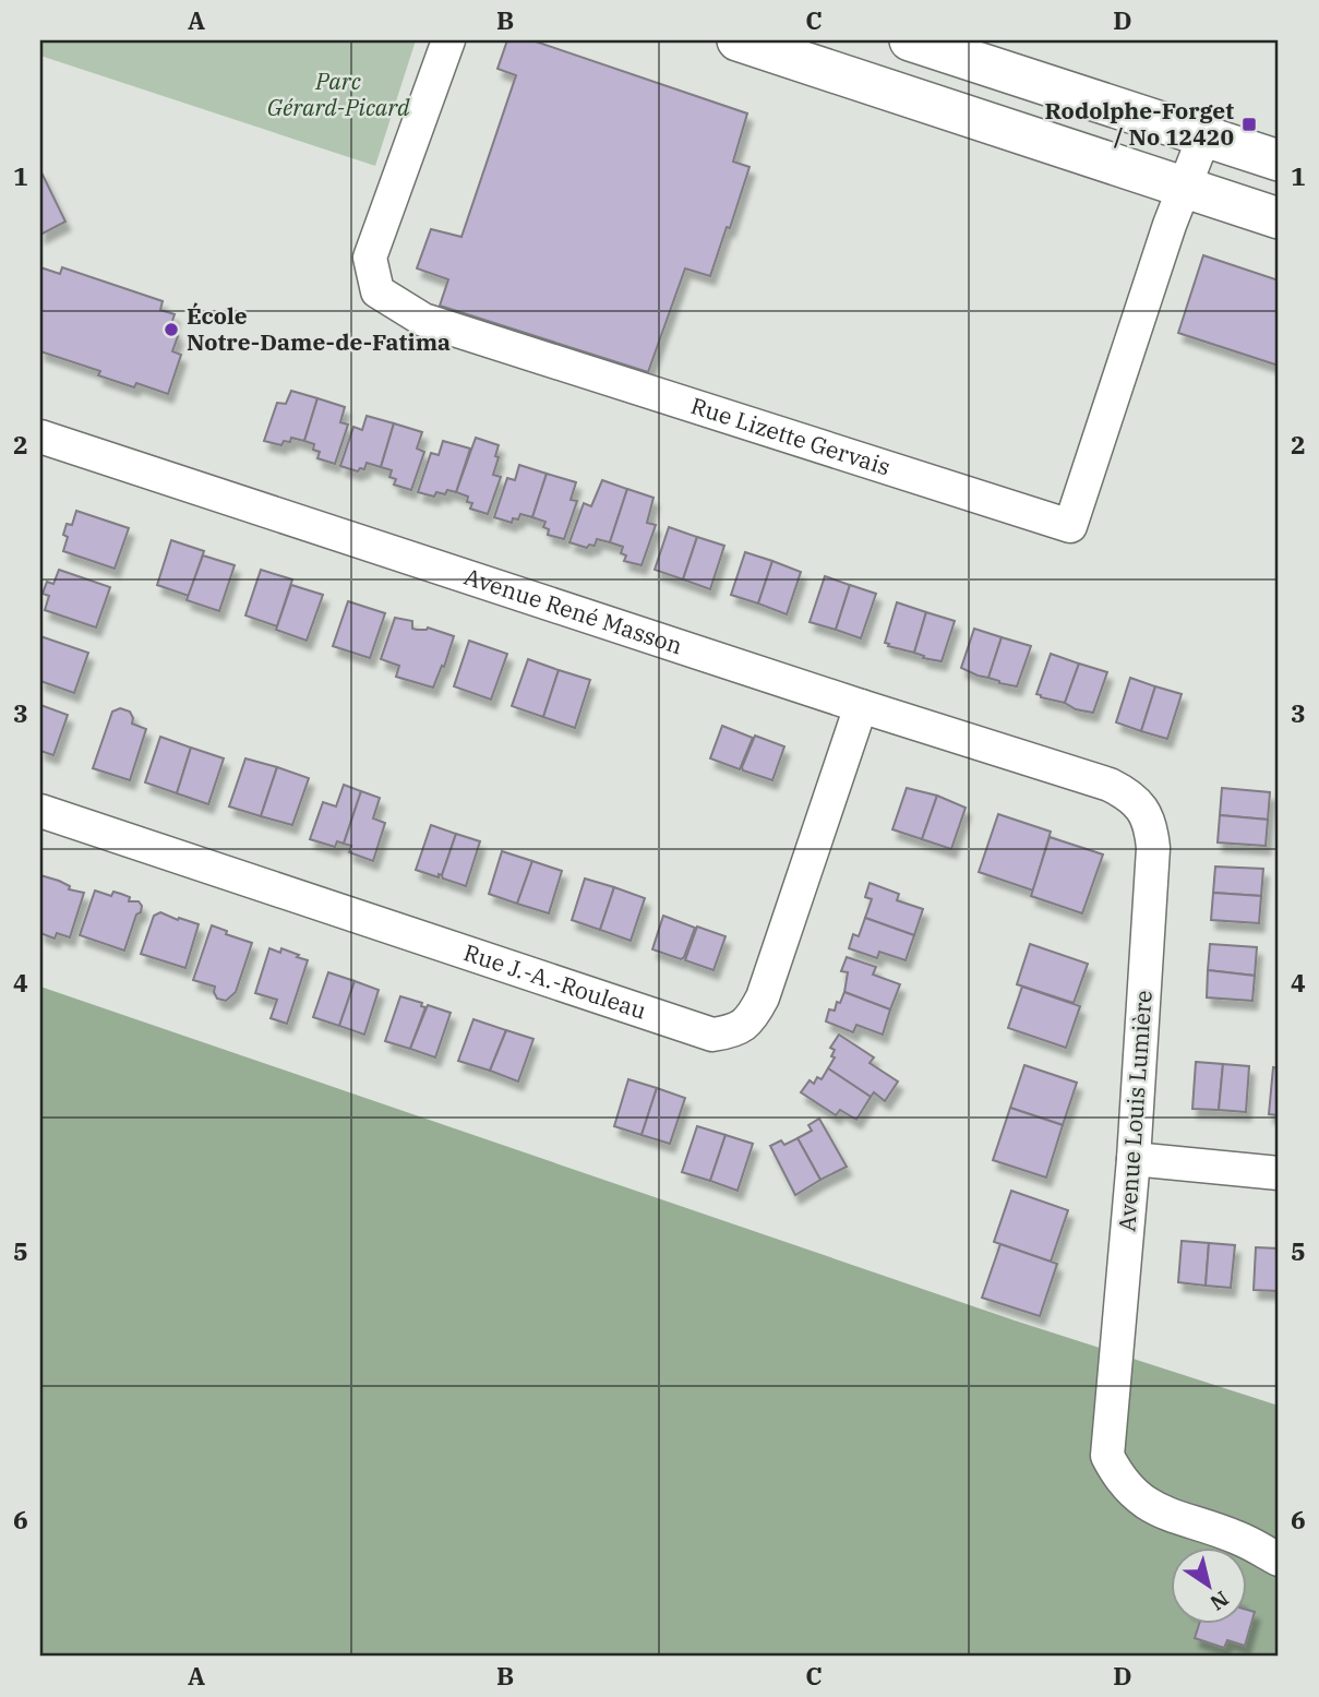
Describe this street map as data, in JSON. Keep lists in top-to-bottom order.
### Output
{
  "streets": {
    "street": [
      "Rue Lizette Gervais",
      "Avenue René Masson",
      "Rue J.-A.-Rouleau",
      "Avenue Louis Lumière"
    ]
  },
  "crossings": [
    ["Avenue René Masson", "Rue J.-A.-Rouleau"],
    ["Avenue René Masson", "Avenue Louis Lumière"]
  ],
  "parks": ["Parc Gérard-Picard"],
  "places": {
    "transit": ["Rodolphe-Forget / No 12420"],
    "other": ["École Notre-Dame-de-Fatima"]
  },
  "north": "bottom right",
  "grid": {
    "columns": [
      "A",
      "B",
      "C",
      "D"
    ],
    "rows": [
      "1",
      "2",
      "3",
      "4",
      "5",
      "6"
    ]
  }
}
